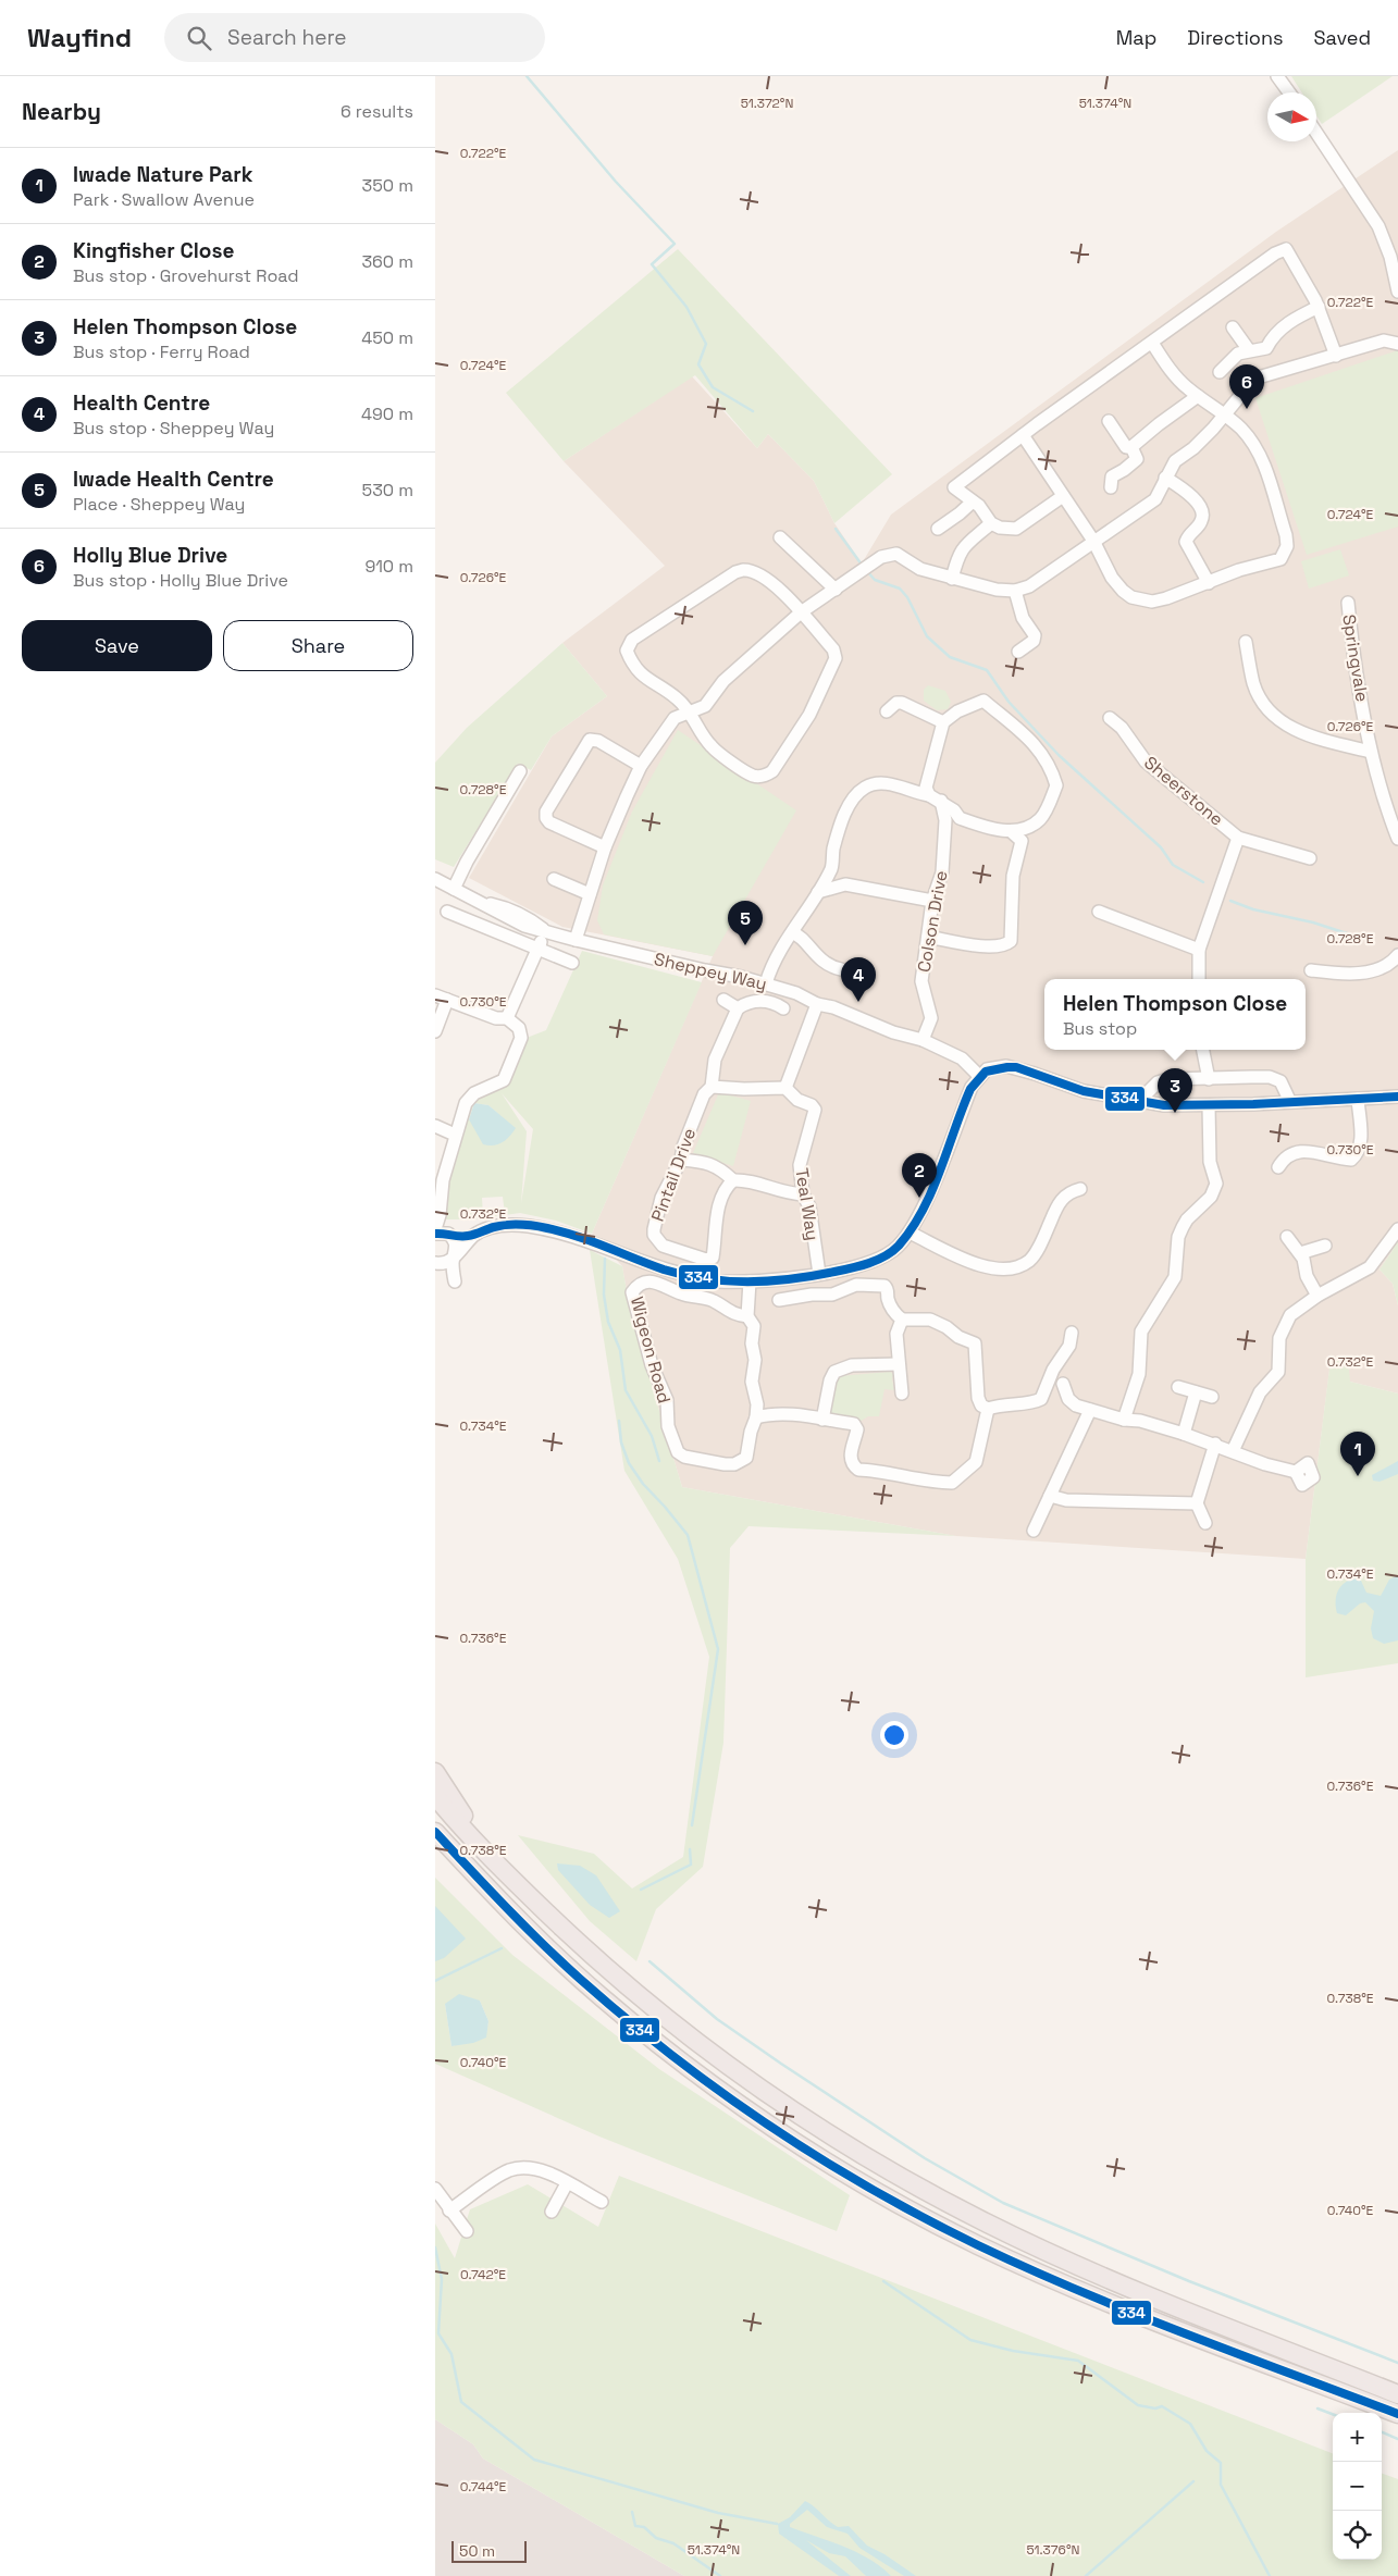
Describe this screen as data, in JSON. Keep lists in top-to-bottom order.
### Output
{
  "streets": {
    "street": [
      "Springvale",
      "Sheerstone",
      "Colson Drive",
      "Sheppey Way",
      "Pintail Drive",
      "Teal Way",
      "Wigeon Road"
    ]
  },
  "crossings": [
    ["Colson Drive", "Sheppey Way"]
  ],
  "lines": ["transit line 334"],
  "scale_bar": "50 m",
  "north": "right",
  "page": {
    "header": "Wayfind",
    "search": "Search here",
    "nav": ["Map", "Directions", "Saved"],
    "heading": ["Nearby", "6 results"],
    "list": [
      {
        "mark": "1",
        "name": "Iwade Nature Park",
        "note": "Park · Swallow Avenue",
        "value": "350 m"
      },
      {
        "mark": "2",
        "name": "Kingfisher Close",
        "note": "Bus stop · Grovehurst Road",
        "value": "360 m"
      },
      {
        "mark": "3",
        "name": "Helen Thompson Close",
        "note": "Bus stop · Ferry Road",
        "value": "450 m"
      },
      {
        "mark": "4",
        "name": "Health Centre",
        "note": "Bus stop · Sheppey Way",
        "value": "490 m"
      },
      {
        "mark": "5",
        "name": "Iwade Health Centre",
        "note": "Place · Sheppey Way",
        "value": "530 m"
      },
      {
        "mark": "6",
        "name": "Holly Blue Drive",
        "note": "Bus stop · Holly Blue Drive",
        "value": "910 m"
      }
    ],
    "pins": [
      "6",
      "5",
      "4",
      "3",
      "2",
      "1"
    ],
    "buttons": ["Save", "Share"],
    "popup": ["Helen Thompson Close", "Bus stop"],
    "map_buttons": ["+", "−"],
    "scale": "50 m"
  },
  "coordinates": [
    "51.372°N",
    "51.374°N",
    "0.722°E",
    "0.724°E",
    "0.726°E",
    "0.728°E",
    "0.730°E",
    "0.732°E",
    "0.734°E",
    "0.736°E",
    "0.738°E",
    "0.740°E",
    "0.742°E",
    "0.744°E",
    "51.376°N"
  ]
}
